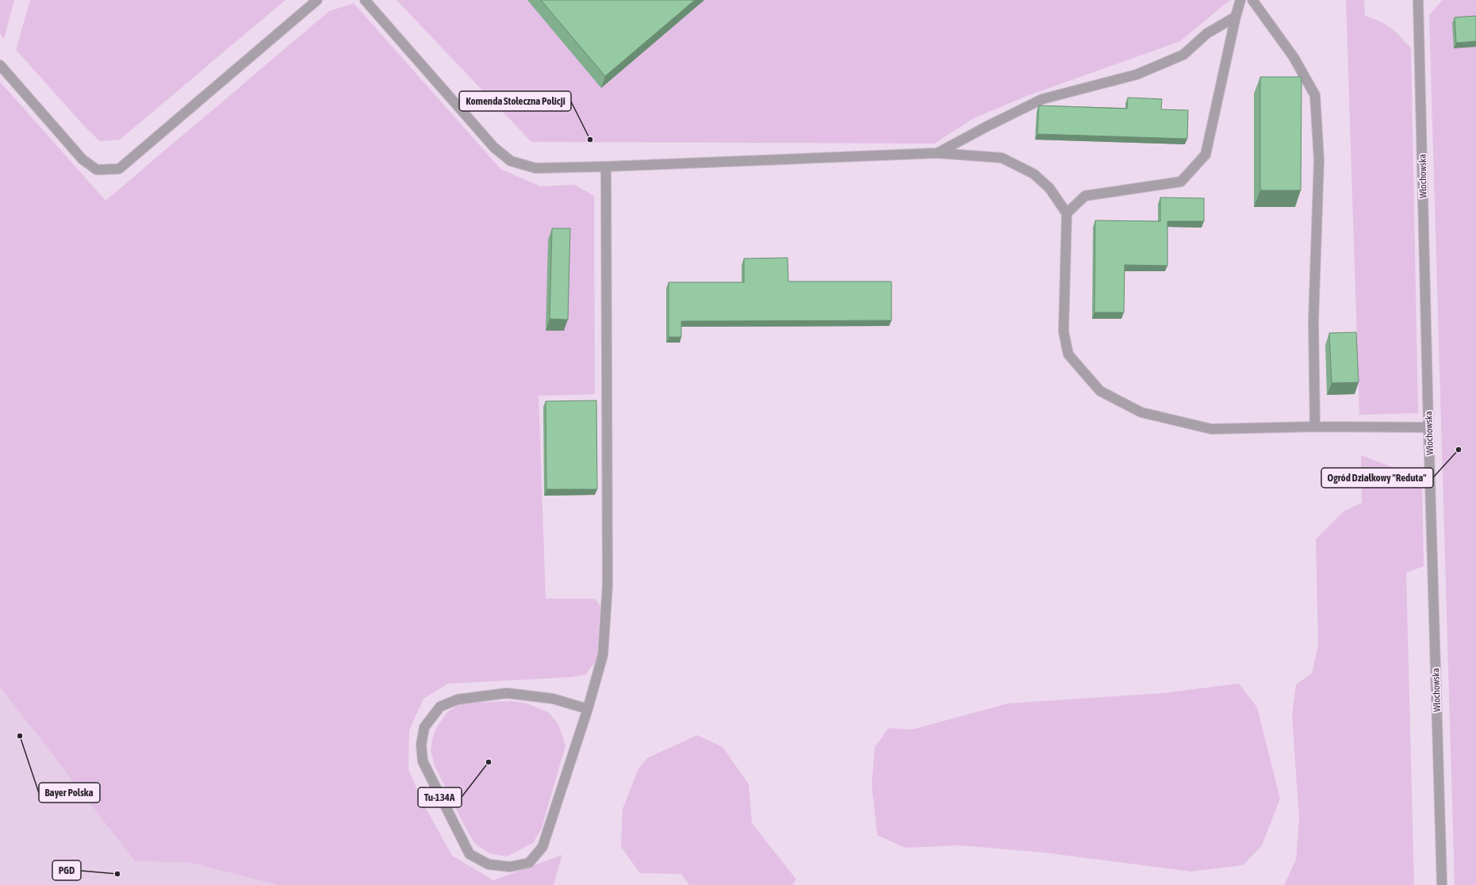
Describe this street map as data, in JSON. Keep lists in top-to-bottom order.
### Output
{
  "streets": {
    "street": ["Włochowska"]
  },
  "places": [
    "Komenda Stołeczna Policji",
    "Ogród Działkowy \"Reduta\"",
    "Bayer Polska",
    "Tu-134A",
    "PGD"
  ]
}
